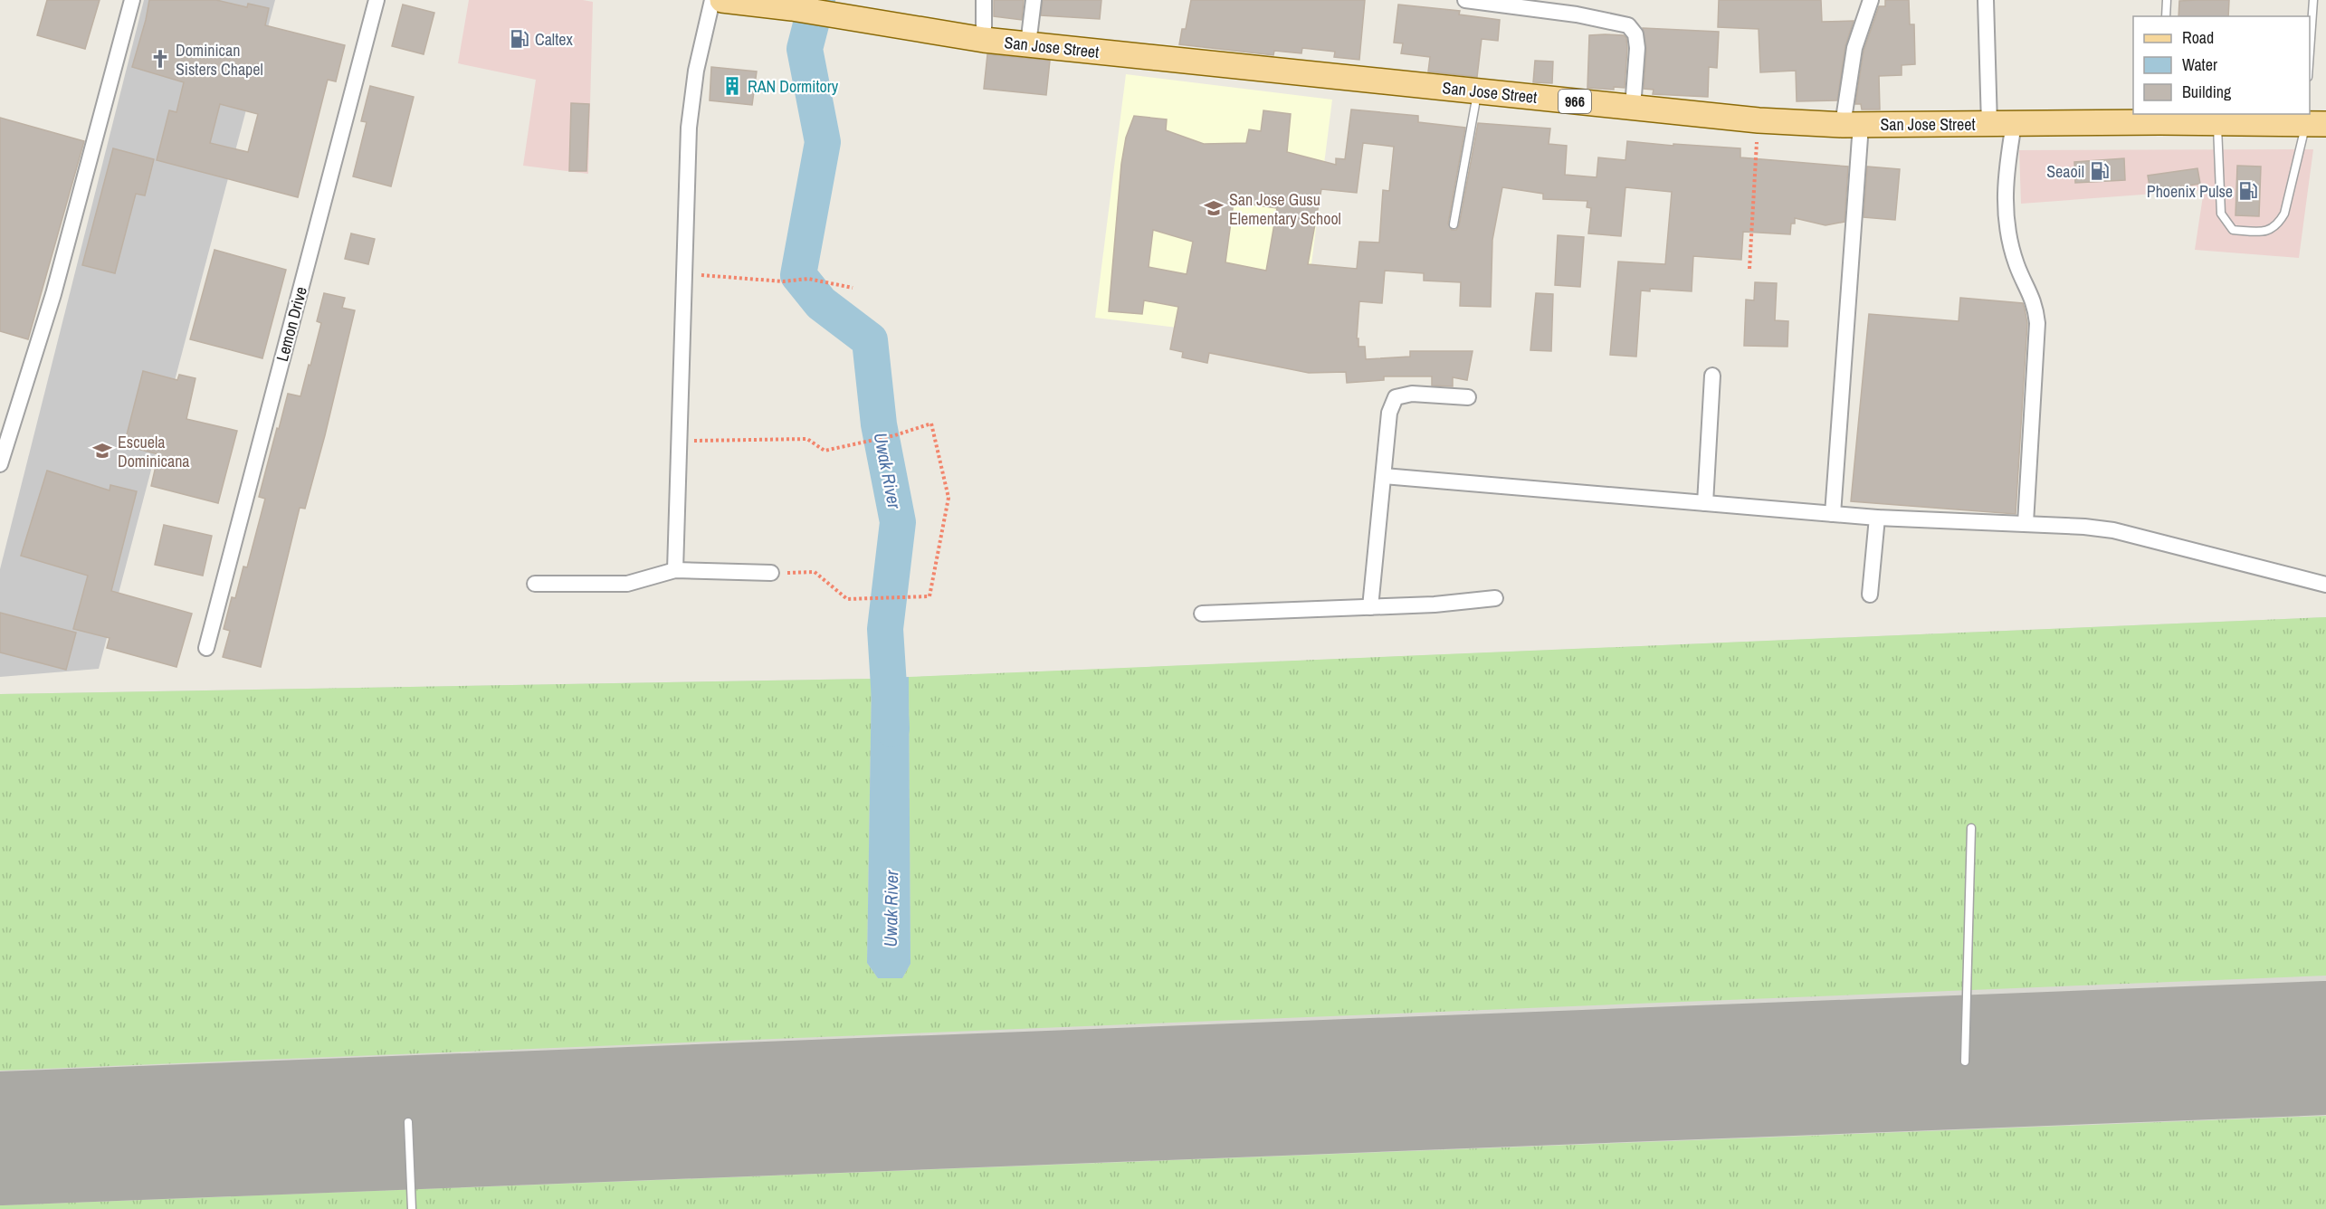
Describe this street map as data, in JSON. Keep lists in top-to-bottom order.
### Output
{
  "streets": {
    "main road": ["San Jose Street", "966"],
    "street": ["Lemon Drive"]
  },
  "water": ["Uwak River"],
  "places": {
    "fuel station": ["Caltex", "Seaoil", "Phoenix Pulse"],
    "church": ["Dominican Sisters Chapel"],
    "building": ["RAN Dormitory"],
    "school or university": ["San Jose Gusu Elementary School", "Escuela Dominicana"]
  },
  "legend": ["Road", "Water", "Building"]
}
